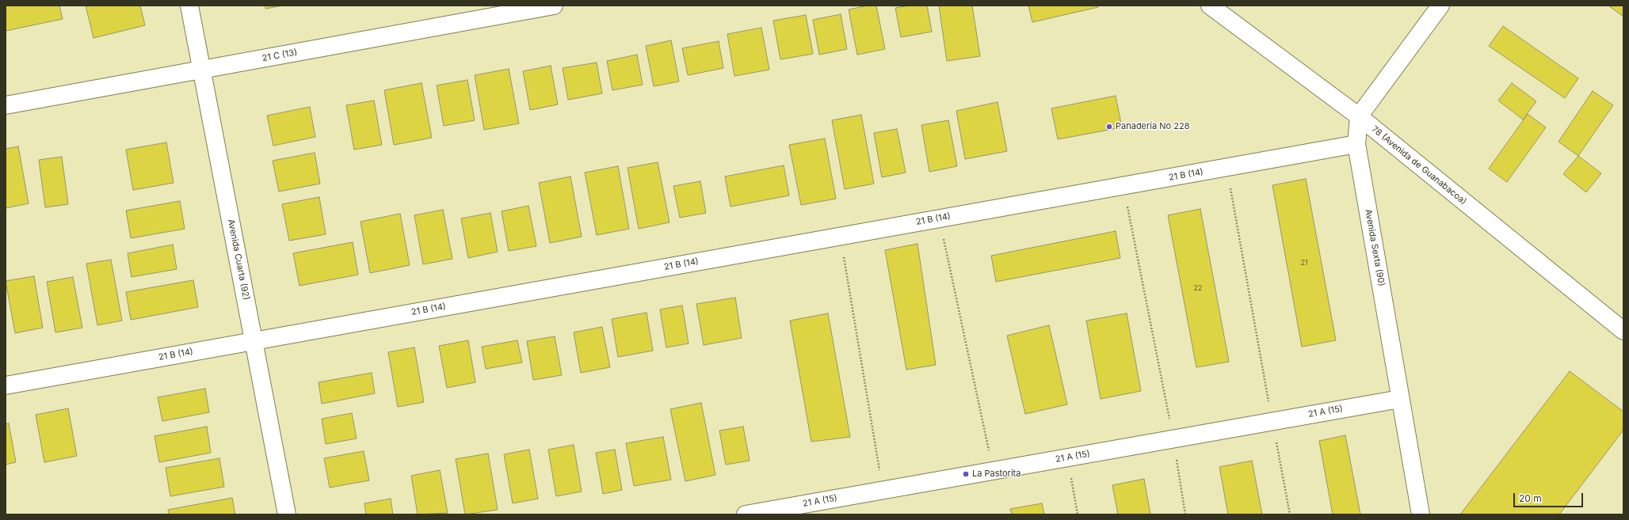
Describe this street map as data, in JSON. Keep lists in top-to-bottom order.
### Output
{
  "streets": {
    "street": [
      "21 C (13)",
      "78 (Avenida de Guanabacoa)",
      "21 B (14)",
      "Avenida Sexta (90)",
      "Avenida Cuarta (92)",
      "21 A (15)"
    ]
  },
  "crossings": [
    ["21 C (13)", "Avenida Cuarta (92)"],
    ["78 (Avenida de Guanabacoa)", "Avenida Sexta (90)"],
    ["21 B (14)", "Avenida Sexta (90)"],
    ["21 B (14)", "Avenida Cuarta (92)"],
    ["Avenida Sexta (90)", "21 A (15)"]
  ],
  "places": ["Panadería No 228", "La Pastorita"],
  "house_numbers": ["21", "22"],
  "scale_bar": "20 m"
}
